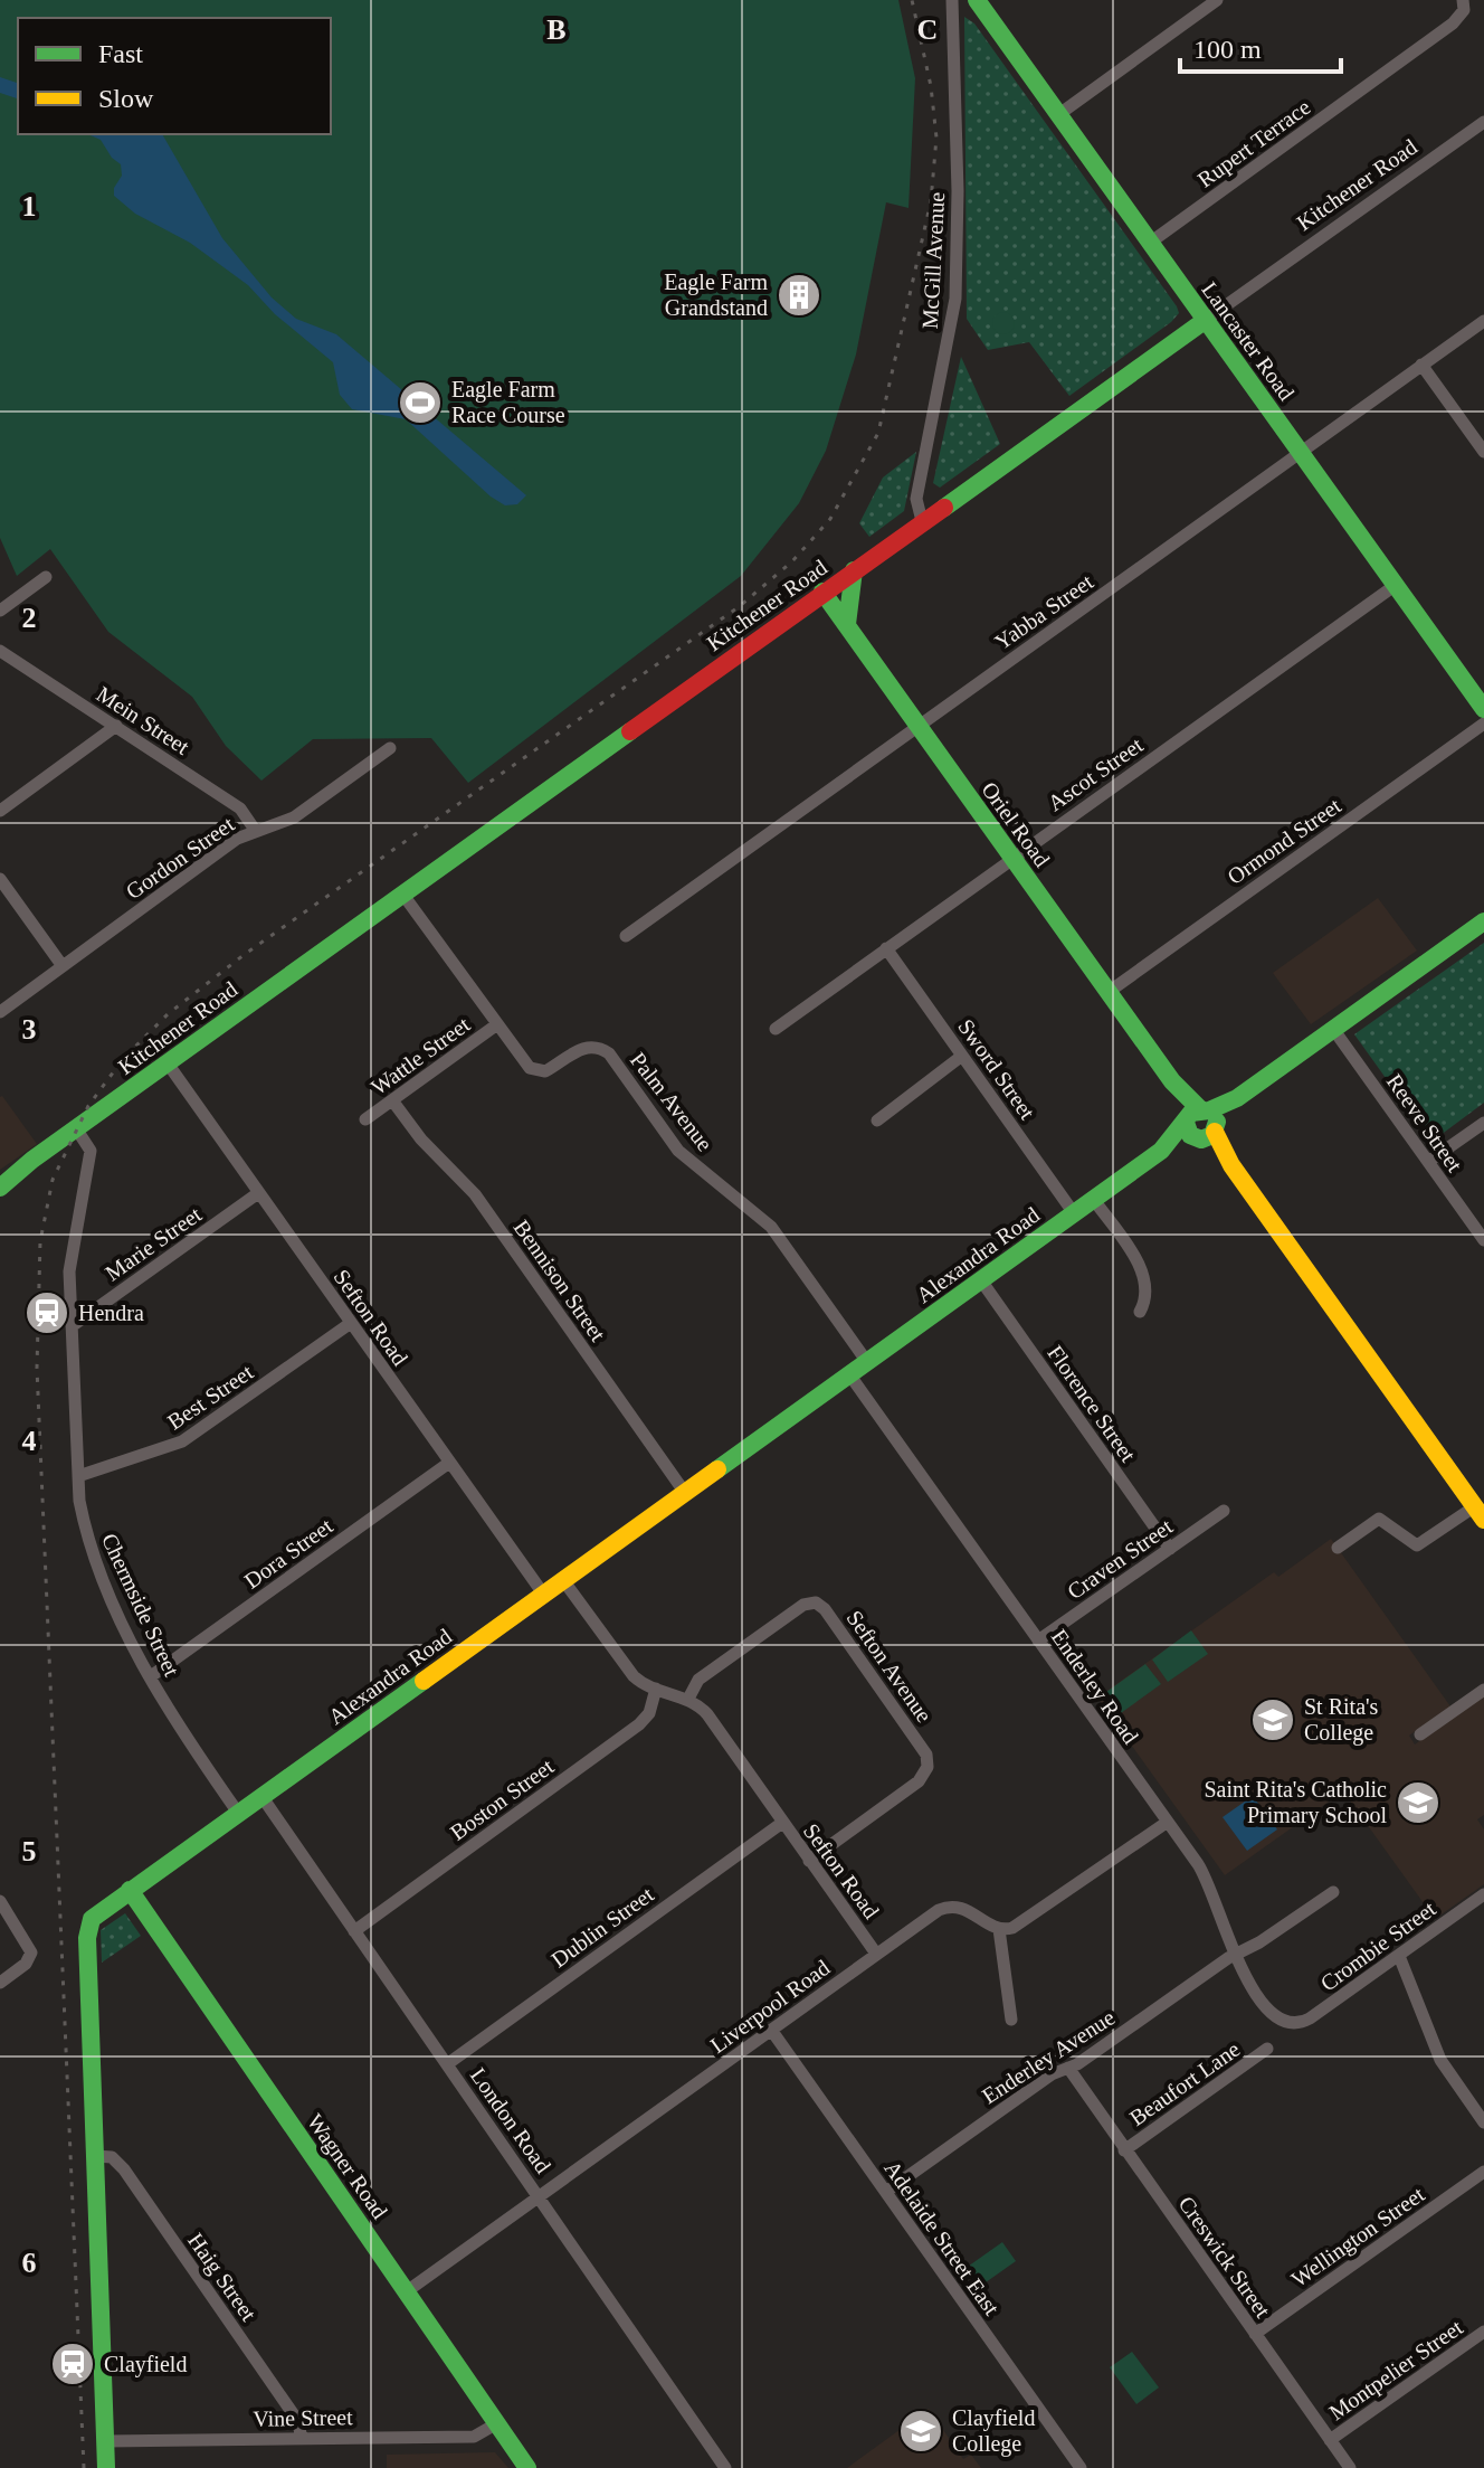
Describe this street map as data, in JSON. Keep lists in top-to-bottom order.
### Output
{
  "streets": {
    "street": [
      "Rupert Terrace",
      "Kitchener Road",
      "McGill Avenue",
      "Lancaster Road",
      "Yabba Street",
      "Mein Street",
      "Ascot Street",
      "Oriel Road",
      "Ormond Street",
      "Gordon Street",
      "Wattle Street",
      "Sword Street",
      "Palm Avenue",
      "Reeve Street",
      "Marie Street",
      "Alexandra Road",
      "Bennison Street",
      "Sefton Road",
      "Best Street",
      "Florence Street",
      "Dora Street",
      "Craven Street",
      "Chermside Street",
      "Sefton Avenue",
      "Enderley Road",
      "Boston Street",
      "Dublin Street",
      "Crombie Street",
      "Liverpool Road",
      "Enderley Avenue",
      "Beaufort Lane",
      "London Road",
      "Wagner Road",
      "Wellington Street",
      "Adelaide Street East",
      "Creswick Street",
      "Haig Street",
      "Montpelier Street",
      "Vine Street"
    ]
  },
  "crossings": [
    ["Rupert Terrace", "Lancaster Road"],
    ["Kitchener Road", "McGill Avenue"],
    ["Kitchener Road", "Lancaster Road"],
    ["Kitchener Road", "Oriel Road"],
    ["Kitchener Road", "Palm Avenue"],
    ["Kitchener Road", "Sefton Road"],
    ["Kitchener Road", "Chermside Street"],
    ["Lancaster Road", "Yabba Street"],
    ["Lancaster Road", "Ascot Street"],
    ["Yabba Street", "Oriel Road"],
    ["Mein Street", "Gordon Street"],
    ["Ascot Street", "Oriel Road"],
    ["Ascot Street", "Sword Street"],
    ["Oriel Road", "Ormond Street"],
    ["Oriel Road", "Alexandra Road"],
    ["Wattle Street", "Palm Avenue"],
    ["Wattle Street", "Bennison Street"],
    ["Sword Street", "Alexandra Road"],
    ["Palm Avenue", "Alexandra Road"],
    ["Reeve Street", "Alexandra Road"],
    ["Marie Street", "Sefton Road"],
    ["Marie Street", "Chermside Street"],
    ["Alexandra Road", "Bennison Street"],
    ["Alexandra Road", "Sefton Road"],
    ["Alexandra Road", "Florence Street"],
    ["Alexandra Road", "Chermside Street"],
    ["Alexandra Road", "Enderley Road"],
    ["Alexandra Road", "London Road"],
    ["Alexandra Road", "Wagner Road"],
    ["Alexandra Road", "Haig Street"],
    ["Alexandra Road", "Vine Street"],
    ["Sefton Road", "Best Street"],
    ["Sefton Road", "Dora Street"],
    ["Sefton Road", "Sefton Avenue"],
    ["Sefton Road", "Boston Street"],
    ["Sefton Road", "Dublin Street"],
    ["Sefton Road", "Liverpool Road"],
    ["Best Street", "Chermside Street"],
    ["Florence Street", "Craven Street"],
    ["Dora Street", "Chermside Street"],
    ["Craven Street", "Enderley Road"],
    ["Enderley Road", "Crombie Street"],
    ["Enderley Road", "Enderley Avenue"],
    ["Boston Street", "London Road"],
    ["Dublin Street", "London Road"],
    ["Liverpool Road", "London Road"],
    ["Liverpool Road", "Wagner Road"],
    ["Liverpool Road", "Adelaide Street East"],
    ["Enderley Avenue", "Adelaide Street East"],
    ["Enderley Avenue", "Creswick Street"],
    ["Beaufort Lane", "Creswick Street"],
    ["Wagner Road", "Vine Street"],
    ["Wellington Street", "Creswick Street"],
    ["Creswick Street", "Montpelier Street"],
    ["Haig Street", "Vine Street"]
  ],
  "places": {
    "building": ["Eagle Farm Grandstand"],
    "sports": ["Eagle Farm Race Course"],
    "station": ["Hendra", "Clayfield"],
    "school or university": ["St Rita's College", "Saint Rita's Catholic Primary School", "Clayfield College"]
  },
  "legend": ["Fast", "Slow"],
  "scale_bar": "100 m",
  "grid": {
    "columns": ["B", "C"],
    "rows": [
      "1",
      "2",
      "3",
      "4",
      "5",
      "6"
    ]
  }
}
